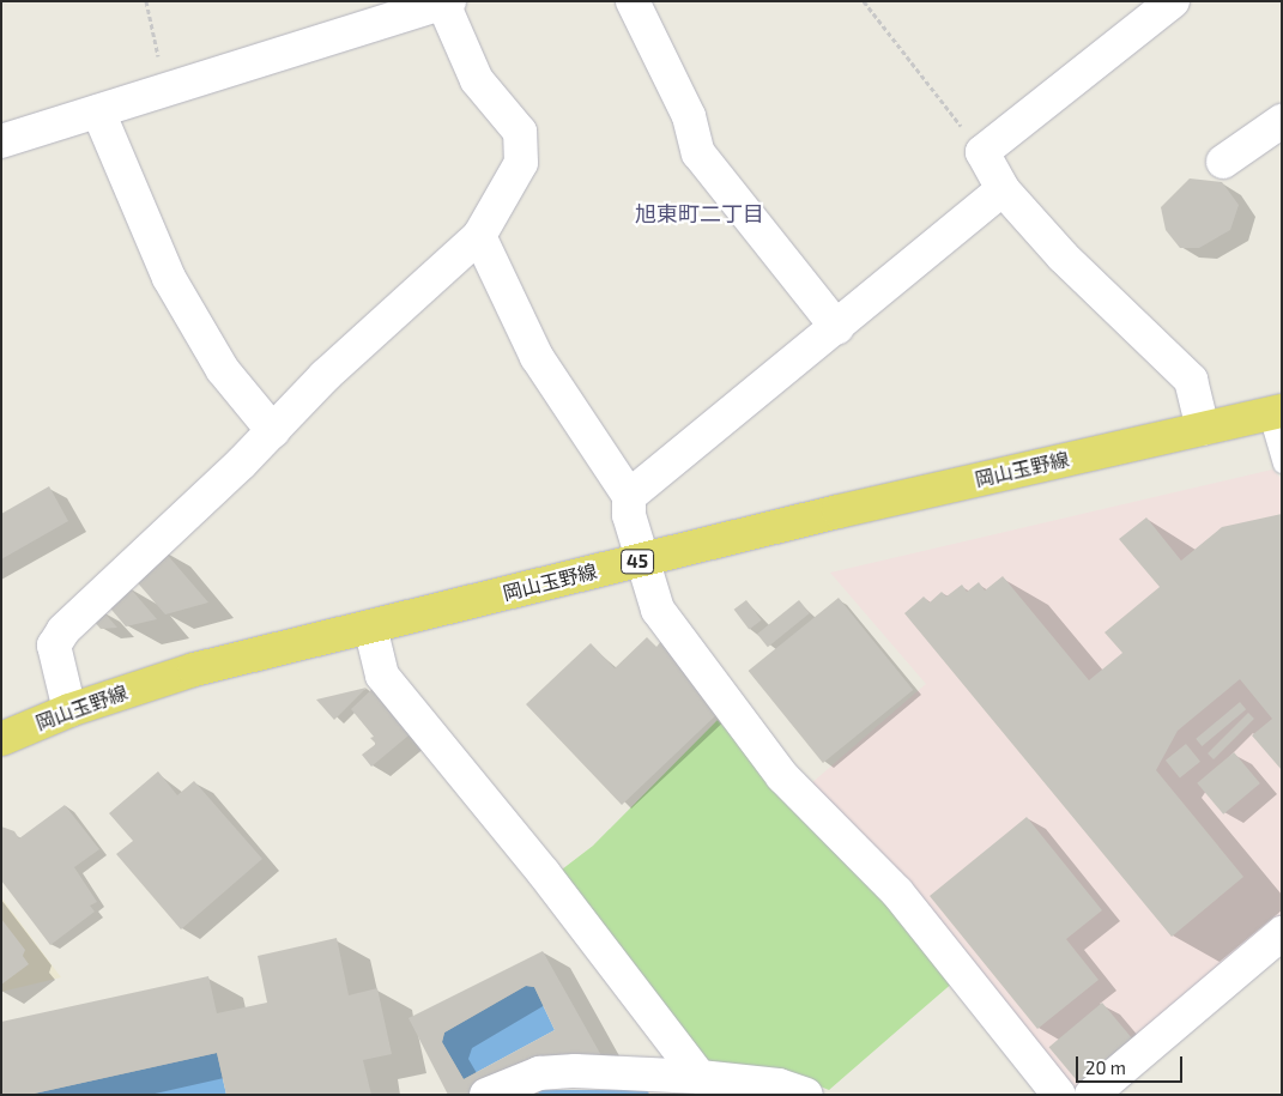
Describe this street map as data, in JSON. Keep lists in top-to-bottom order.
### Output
{
  "streets": {
    "main road": ["岡山玉野線", "45"]
  },
  "districts": ["旭東町二丁目"],
  "scale_bar": "20 m"
}
